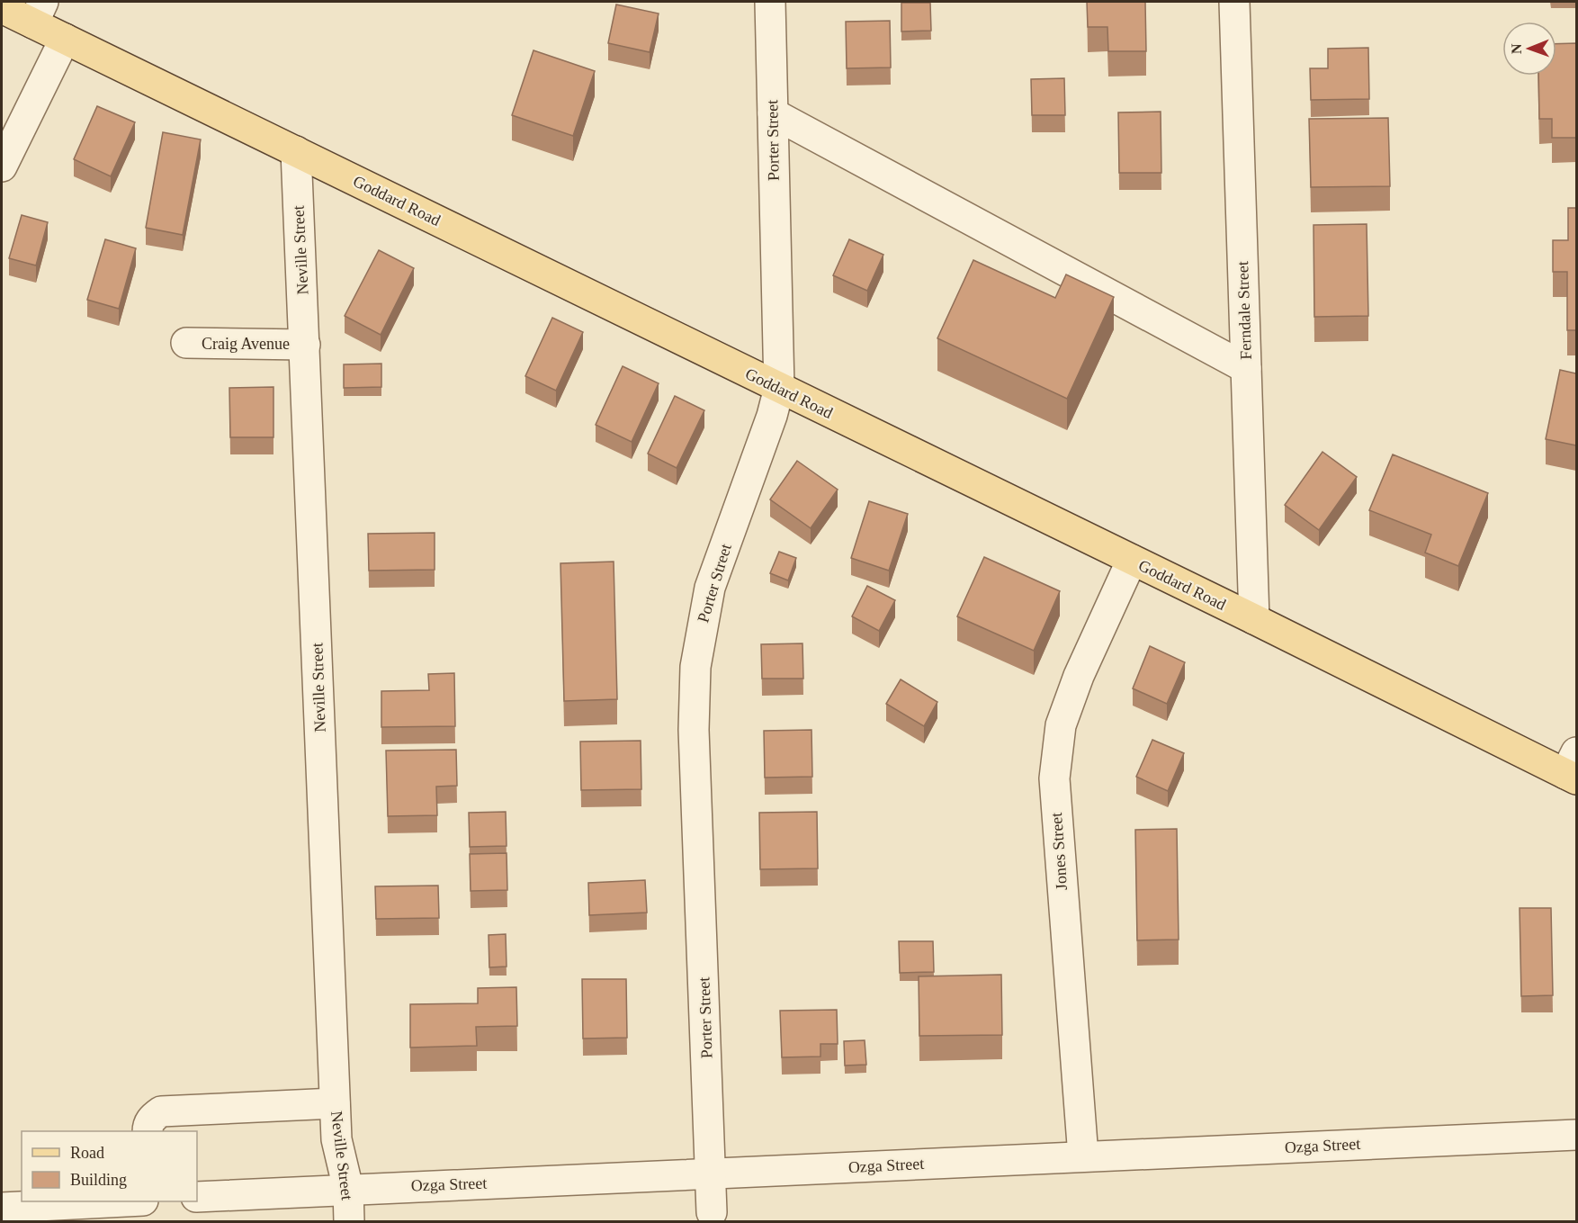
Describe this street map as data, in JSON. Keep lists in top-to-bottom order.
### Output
{
  "streets": {
    "main road": ["Goddard Road"],
    "street": [
      "Porter Street",
      "Neville Street",
      "Ferndale Street",
      "Craig Avenue",
      "Jones Street",
      "Ozga Street"
    ]
  },
  "crossings": [
    ["Porter Street", "Goddard Road"],
    ["Porter Street", "Ozga Street"],
    ["Goddard Road", "Neville Street"],
    ["Goddard Road", "Ferndale Street"],
    ["Goddard Road", "Jones Street"],
    ["Neville Street", "Craig Avenue"],
    ["Neville Street", "Ozga Street"],
    ["Jones Street", "Ozga Street"]
  ],
  "legend": ["Road", "Building"],
  "north": "left"
}
